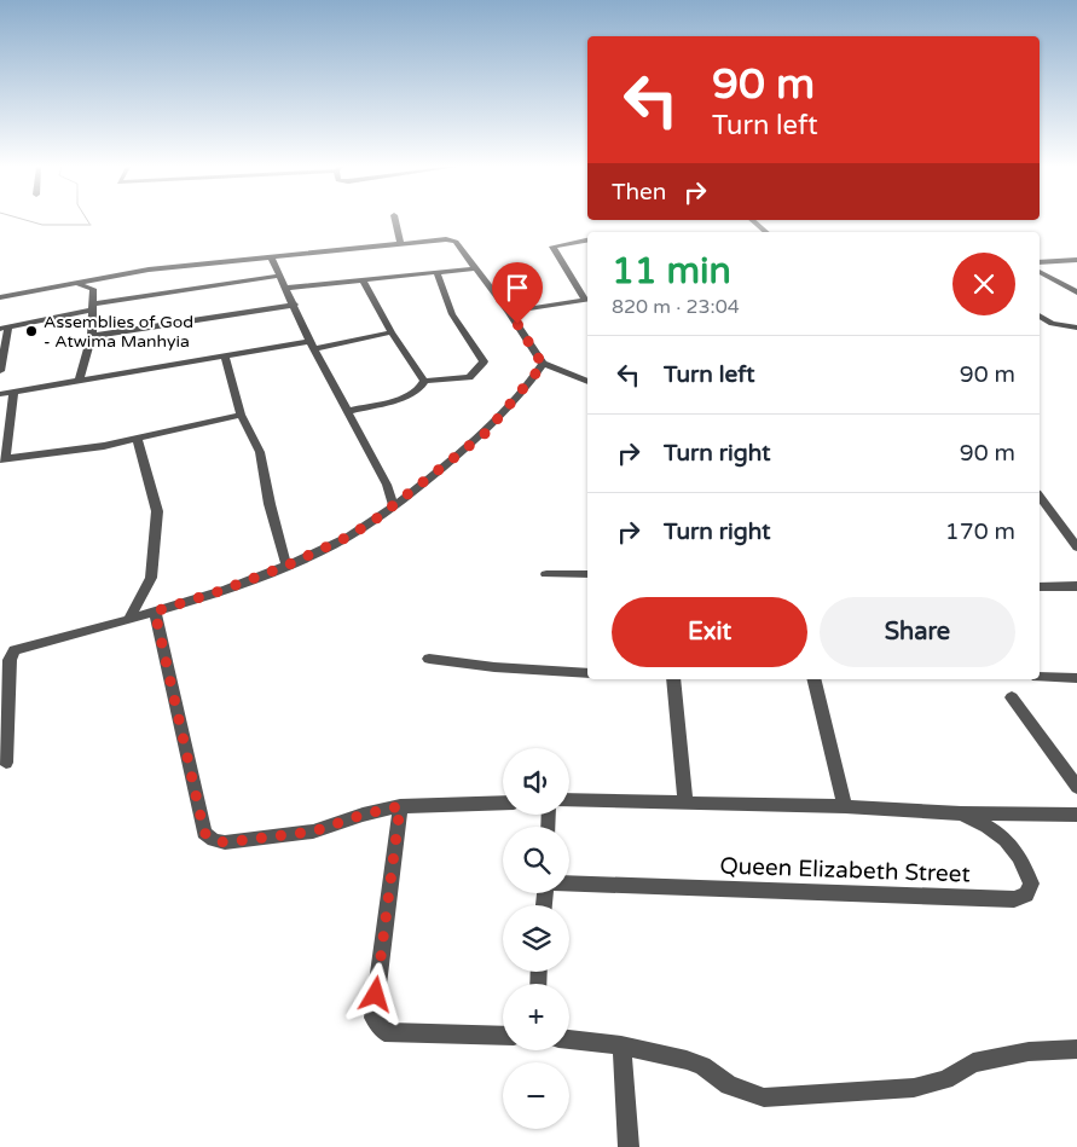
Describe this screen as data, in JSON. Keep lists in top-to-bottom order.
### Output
{
  "streets": {
    "street": ["Queen Elizabeth Street"]
  },
  "places": ["Assemblies of God - Atwima Manhyia"],
  "page": {
    "turn": ["90 m", "Turn left"],
    "then": "Then",
    "heading": ["11 min", "820 m · 23:04"],
    "list": [
      {
        "name": "Turn left",
        "value": "90 m"
      },
      {
        "name": "Turn right",
        "value": "90 m"
      },
      {
        "name": "Turn right",
        "value": "170 m"
      }
    ],
    "buttons": ["Exit", "Share"],
    "map_buttons": ["+", "−"]
  }
}
